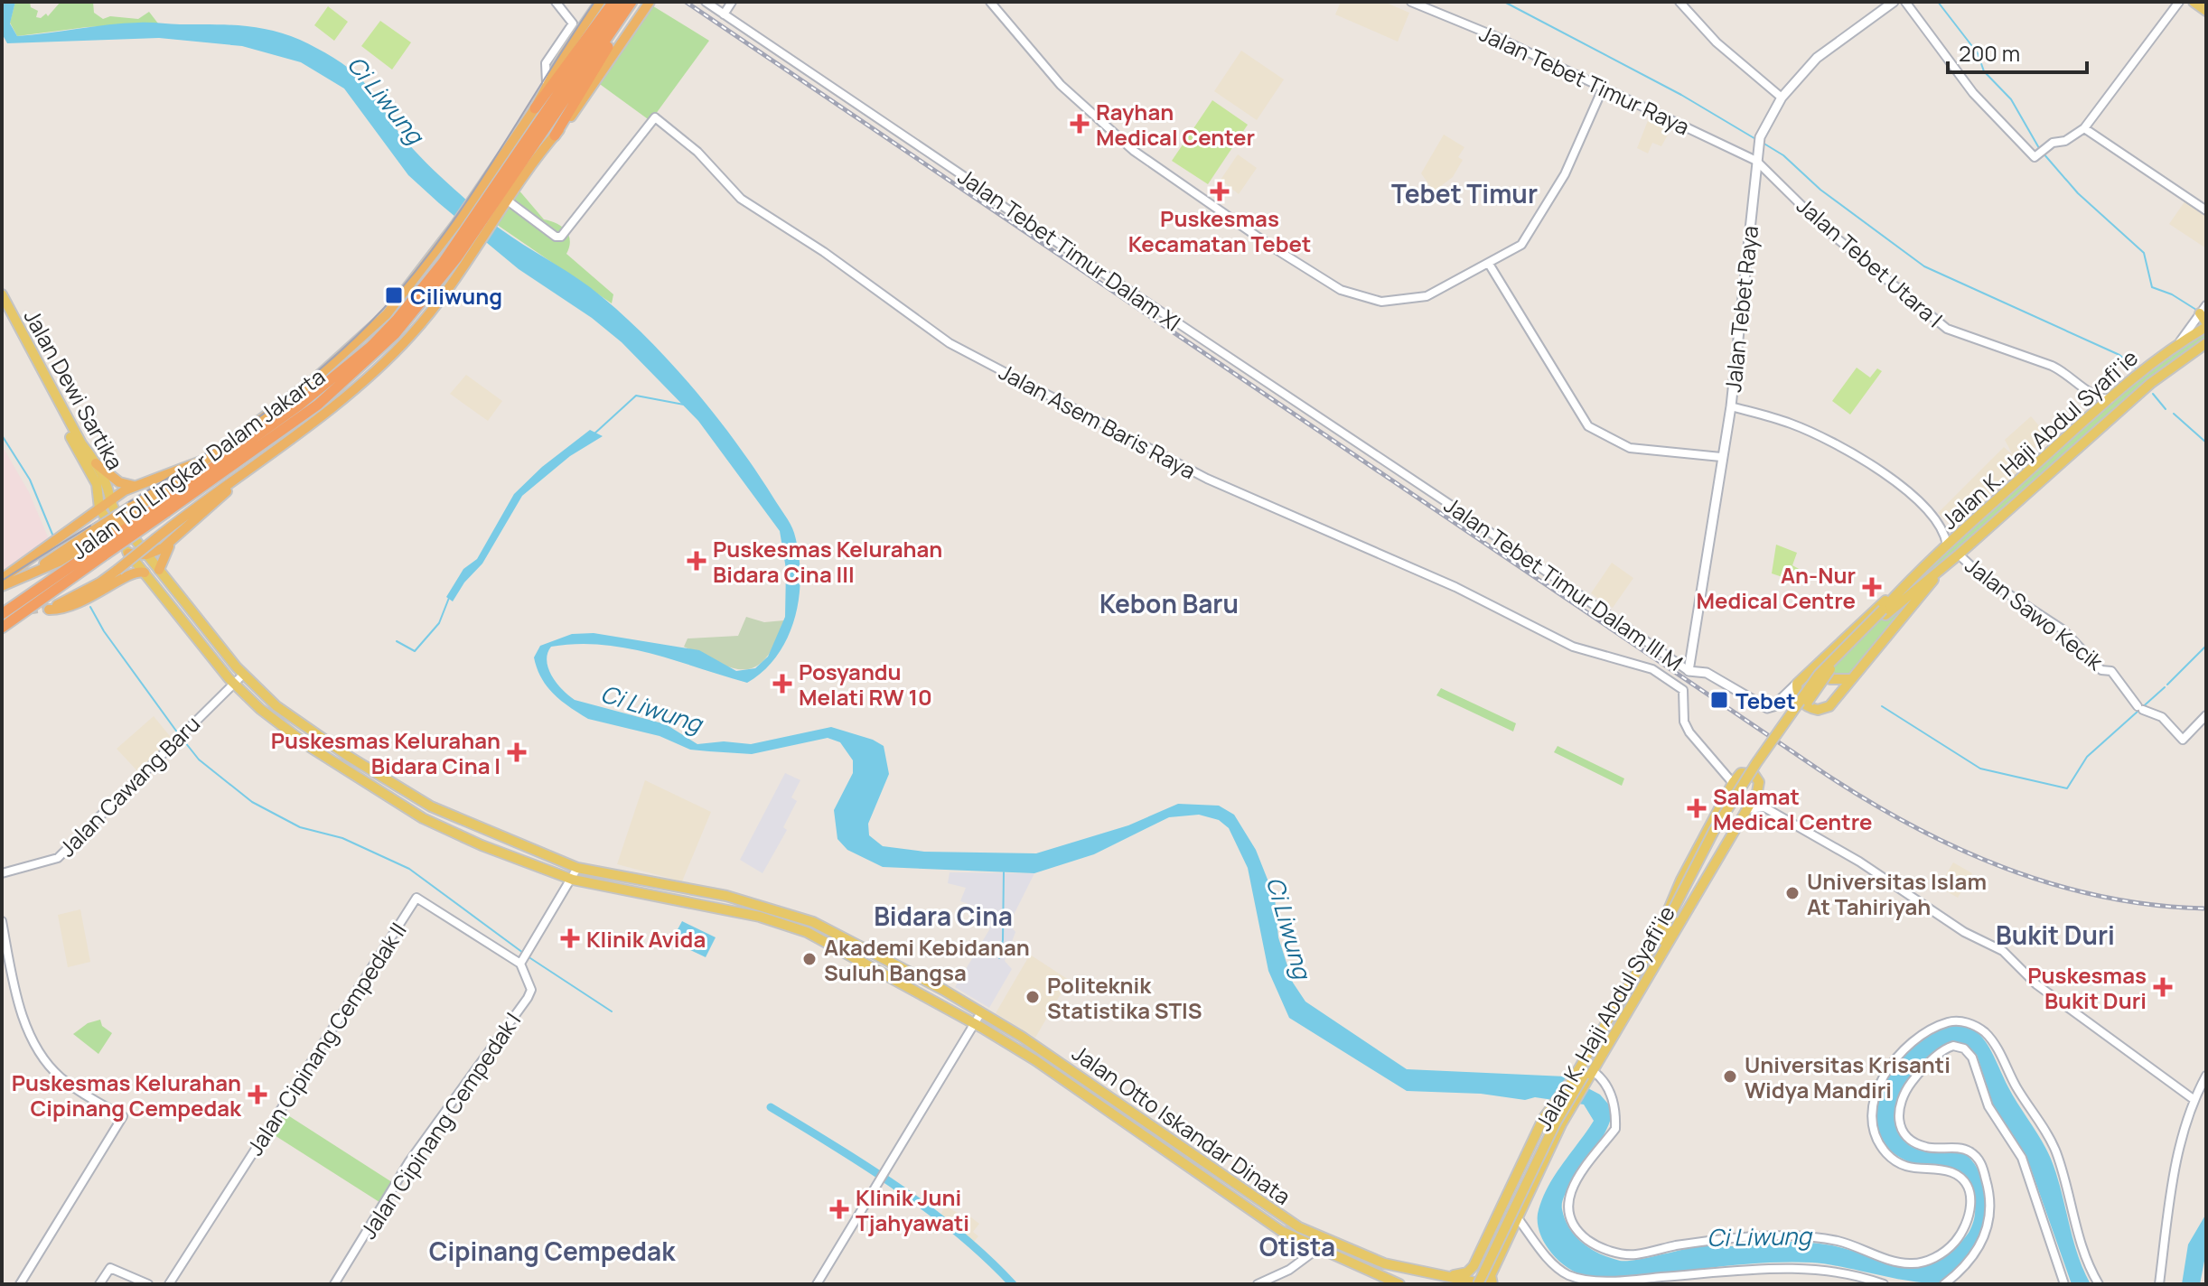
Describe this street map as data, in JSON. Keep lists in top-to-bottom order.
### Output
{
  "streets": {
    "highway": ["Jalan Tol Lingkar Dalam Jakarta"],
    "main road": [
      "Jalan Tebet Raya",
      "Jalan Dewi Sartika",
      "Jalan K. Haji Abdul Syafi'ie",
      "Jalan Tebet Timur Dalam III M",
      "Jalan Otto Iskandar Dinata"
    ],
    "street": [
      "Jalan Tebet Timur Raya",
      "Jalan Tebet Timur Dalam XI",
      "Jalan Tebet Utara I",
      "Jalan Asem Baris Raya",
      "Jalan Sawo Kecik",
      "Jalan Cawang Baru",
      "Jalan Cipinang Cempedak II",
      "Jalan Cipinang Cempedak I"
    ]
  },
  "crossings": [
    ["Jalan Tebet Timur Raya", "Jalan Tebet Utara I"],
    ["Jalan Tebet Timur Raya", "Jalan Tebet Raya"],
    ["Jalan Tebet Timur Dalam XI", "Jalan Tebet Timur Dalam III M"],
    ["Jalan Tebet Utara I", "Jalan Tebet Raya"],
    ["Jalan Tebet Utara I", "Jalan K. Haji Abdul Syafi'ie"],
    ["Jalan Tebet Raya", "Jalan Tebet Timur Dalam III M"],
    ["Jalan Dewi Sartika", "Jalan Otto Iskandar Dinata"],
    ["Jalan Asem Baris Raya", "Jalan K. Haji Abdul Syafi'ie"],
    ["Jalan K. Haji Abdul Syafi'ie", "Jalan Tebet Timur Dalam III M"],
    ["Jalan K. Haji Abdul Syafi'ie", "Jalan Sawo Kecik"],
    ["Jalan K. Haji Abdul Syafi'ie", "Jalan Otto Iskandar Dinata"],
    ["Jalan Cawang Baru", "Jalan Otto Iskandar Dinata"],
    ["Jalan Cipinang Cempedak II", "Jalan Cipinang Cempedak I"]
  ],
  "districts": [
    "Tebet Timur",
    "Kebon Baru",
    "Bidara Cina",
    "Bukit Duri",
    "Otista",
    "Cipinang Cempedak"
  ],
  "water": ["Ci Liwung"],
  "places": {
    "health": [
      "Rayhan Medical Center",
      "Puskesmas Kecamatan Tebet",
      "Puskesmas Kelurahan Bidara Cina III",
      "An-Nur Medical Centre",
      "Posyandu Melati RW 10",
      "Puskesmas Kelurahan Bidara Cina I",
      "Salamat Medical Centre",
      "Klinik Avida",
      "Puskesmas Bukit Duri",
      "Puskesmas Kelurahan Cipinang Cempedak",
      "Klinik Juni Tjahyawati"
    ],
    "transit": ["Ciliwung", "Tebet"],
    "other": [
      "Universitas Islam At Tahiriyah",
      "Akademi Kebidanan Suluh Bangsa",
      "Politeknik Statistika STIS",
      "Universitas Krisanti Widya Mandiri"
    ]
  },
  "scale_bar": "200 m"
}
